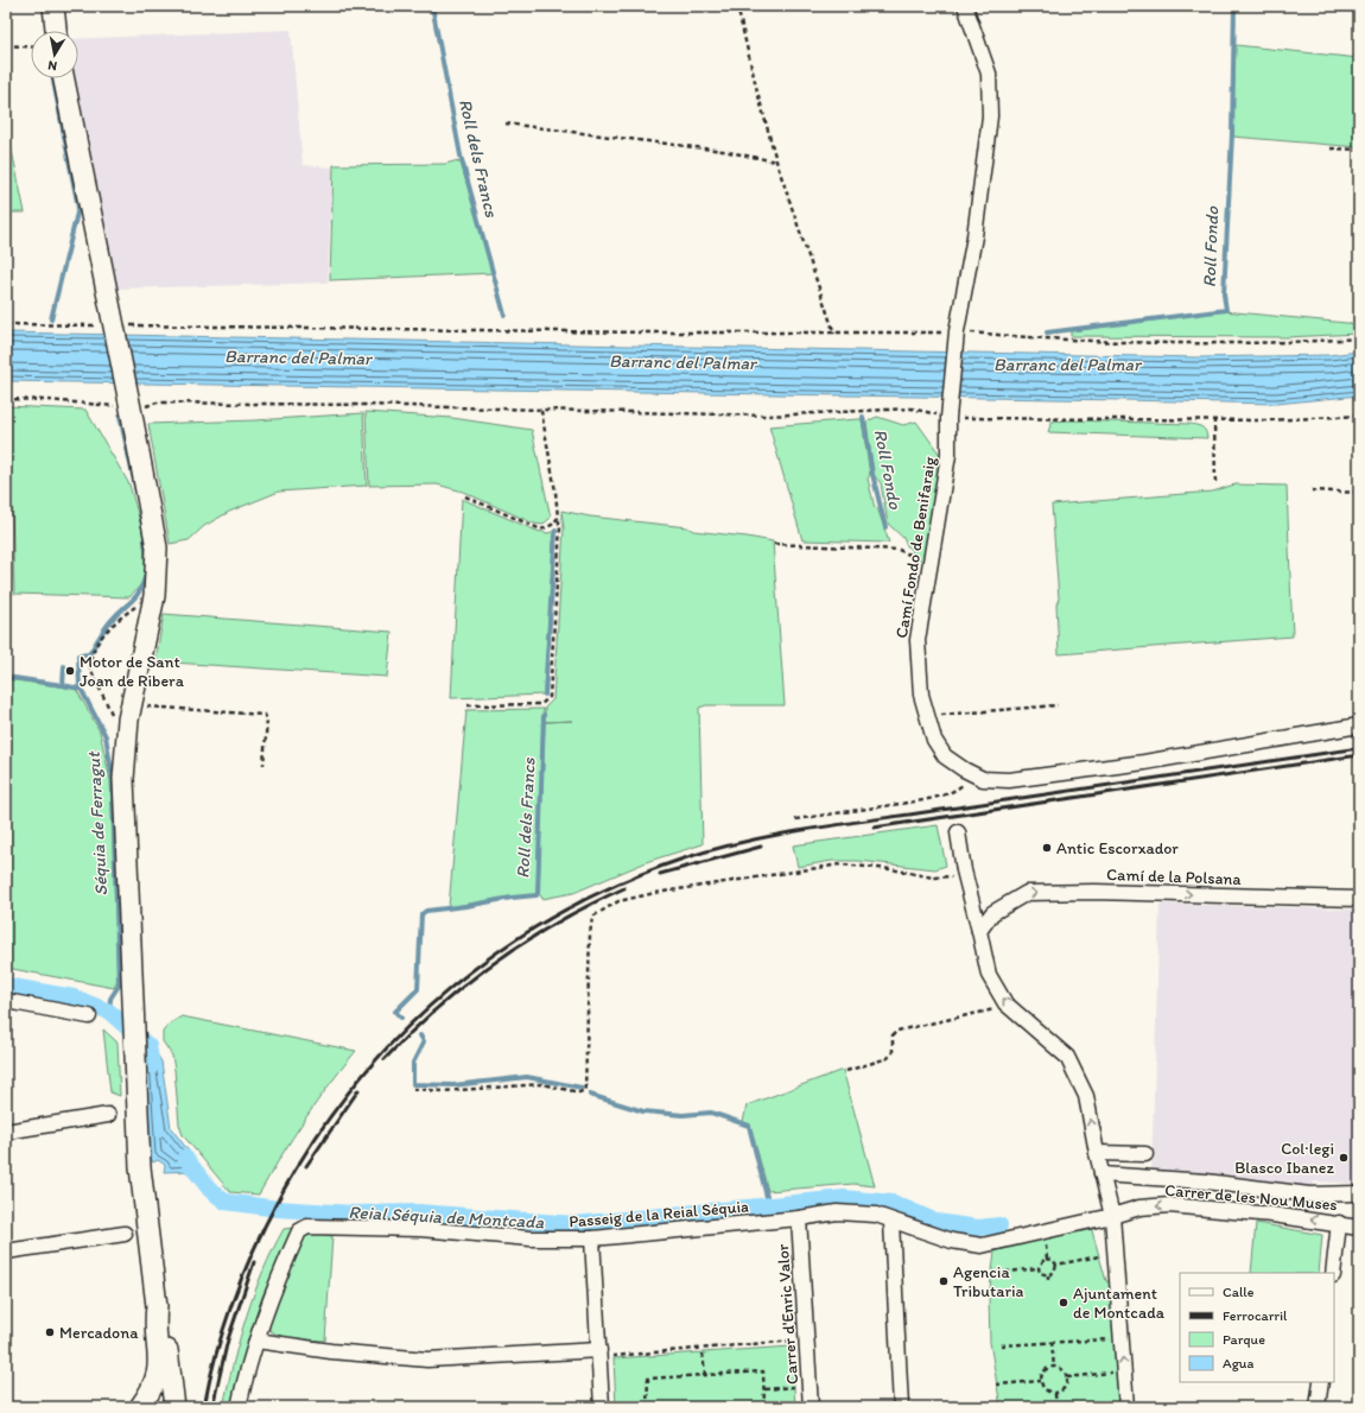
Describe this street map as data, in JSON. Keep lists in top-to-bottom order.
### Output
{
  "streets": {
    "street": [
      "Camí Fondo de Benifaraig",
      "Camí de la Polsana",
      "Carrer de les Nou Muses",
      "Passeig de la Reial Séquia",
      "Carrer d'Enric Valor"
    ]
  },
  "crossings": [
    ["Carrer de les Nou Muses", "Passeig de la Reial Séquia"],
    ["Passeig de la Reial Séquia", "Carrer d'Enric Valor"]
  ],
  "one_way": ["Camí de la Polsana"],
  "water": [
    "Roll dels Francs",
    "Roll Fondo",
    "Barranc del Palmar",
    "Séquia de Ferragut",
    "Reial Séquia de Montcada"
  ],
  "places": [
    "Motor de Sant Joan de Ribera",
    "Antic Escorxador",
    "Col·legi Blasco Ibanez",
    "Agencia Tributaria",
    "Ajuntament de Montcada",
    "Mercadona"
  ],
  "legend": [
    "Calle",
    "Ferrocarril",
    "Parque",
    "Agua"
  ],
  "north": "bottom"
}
